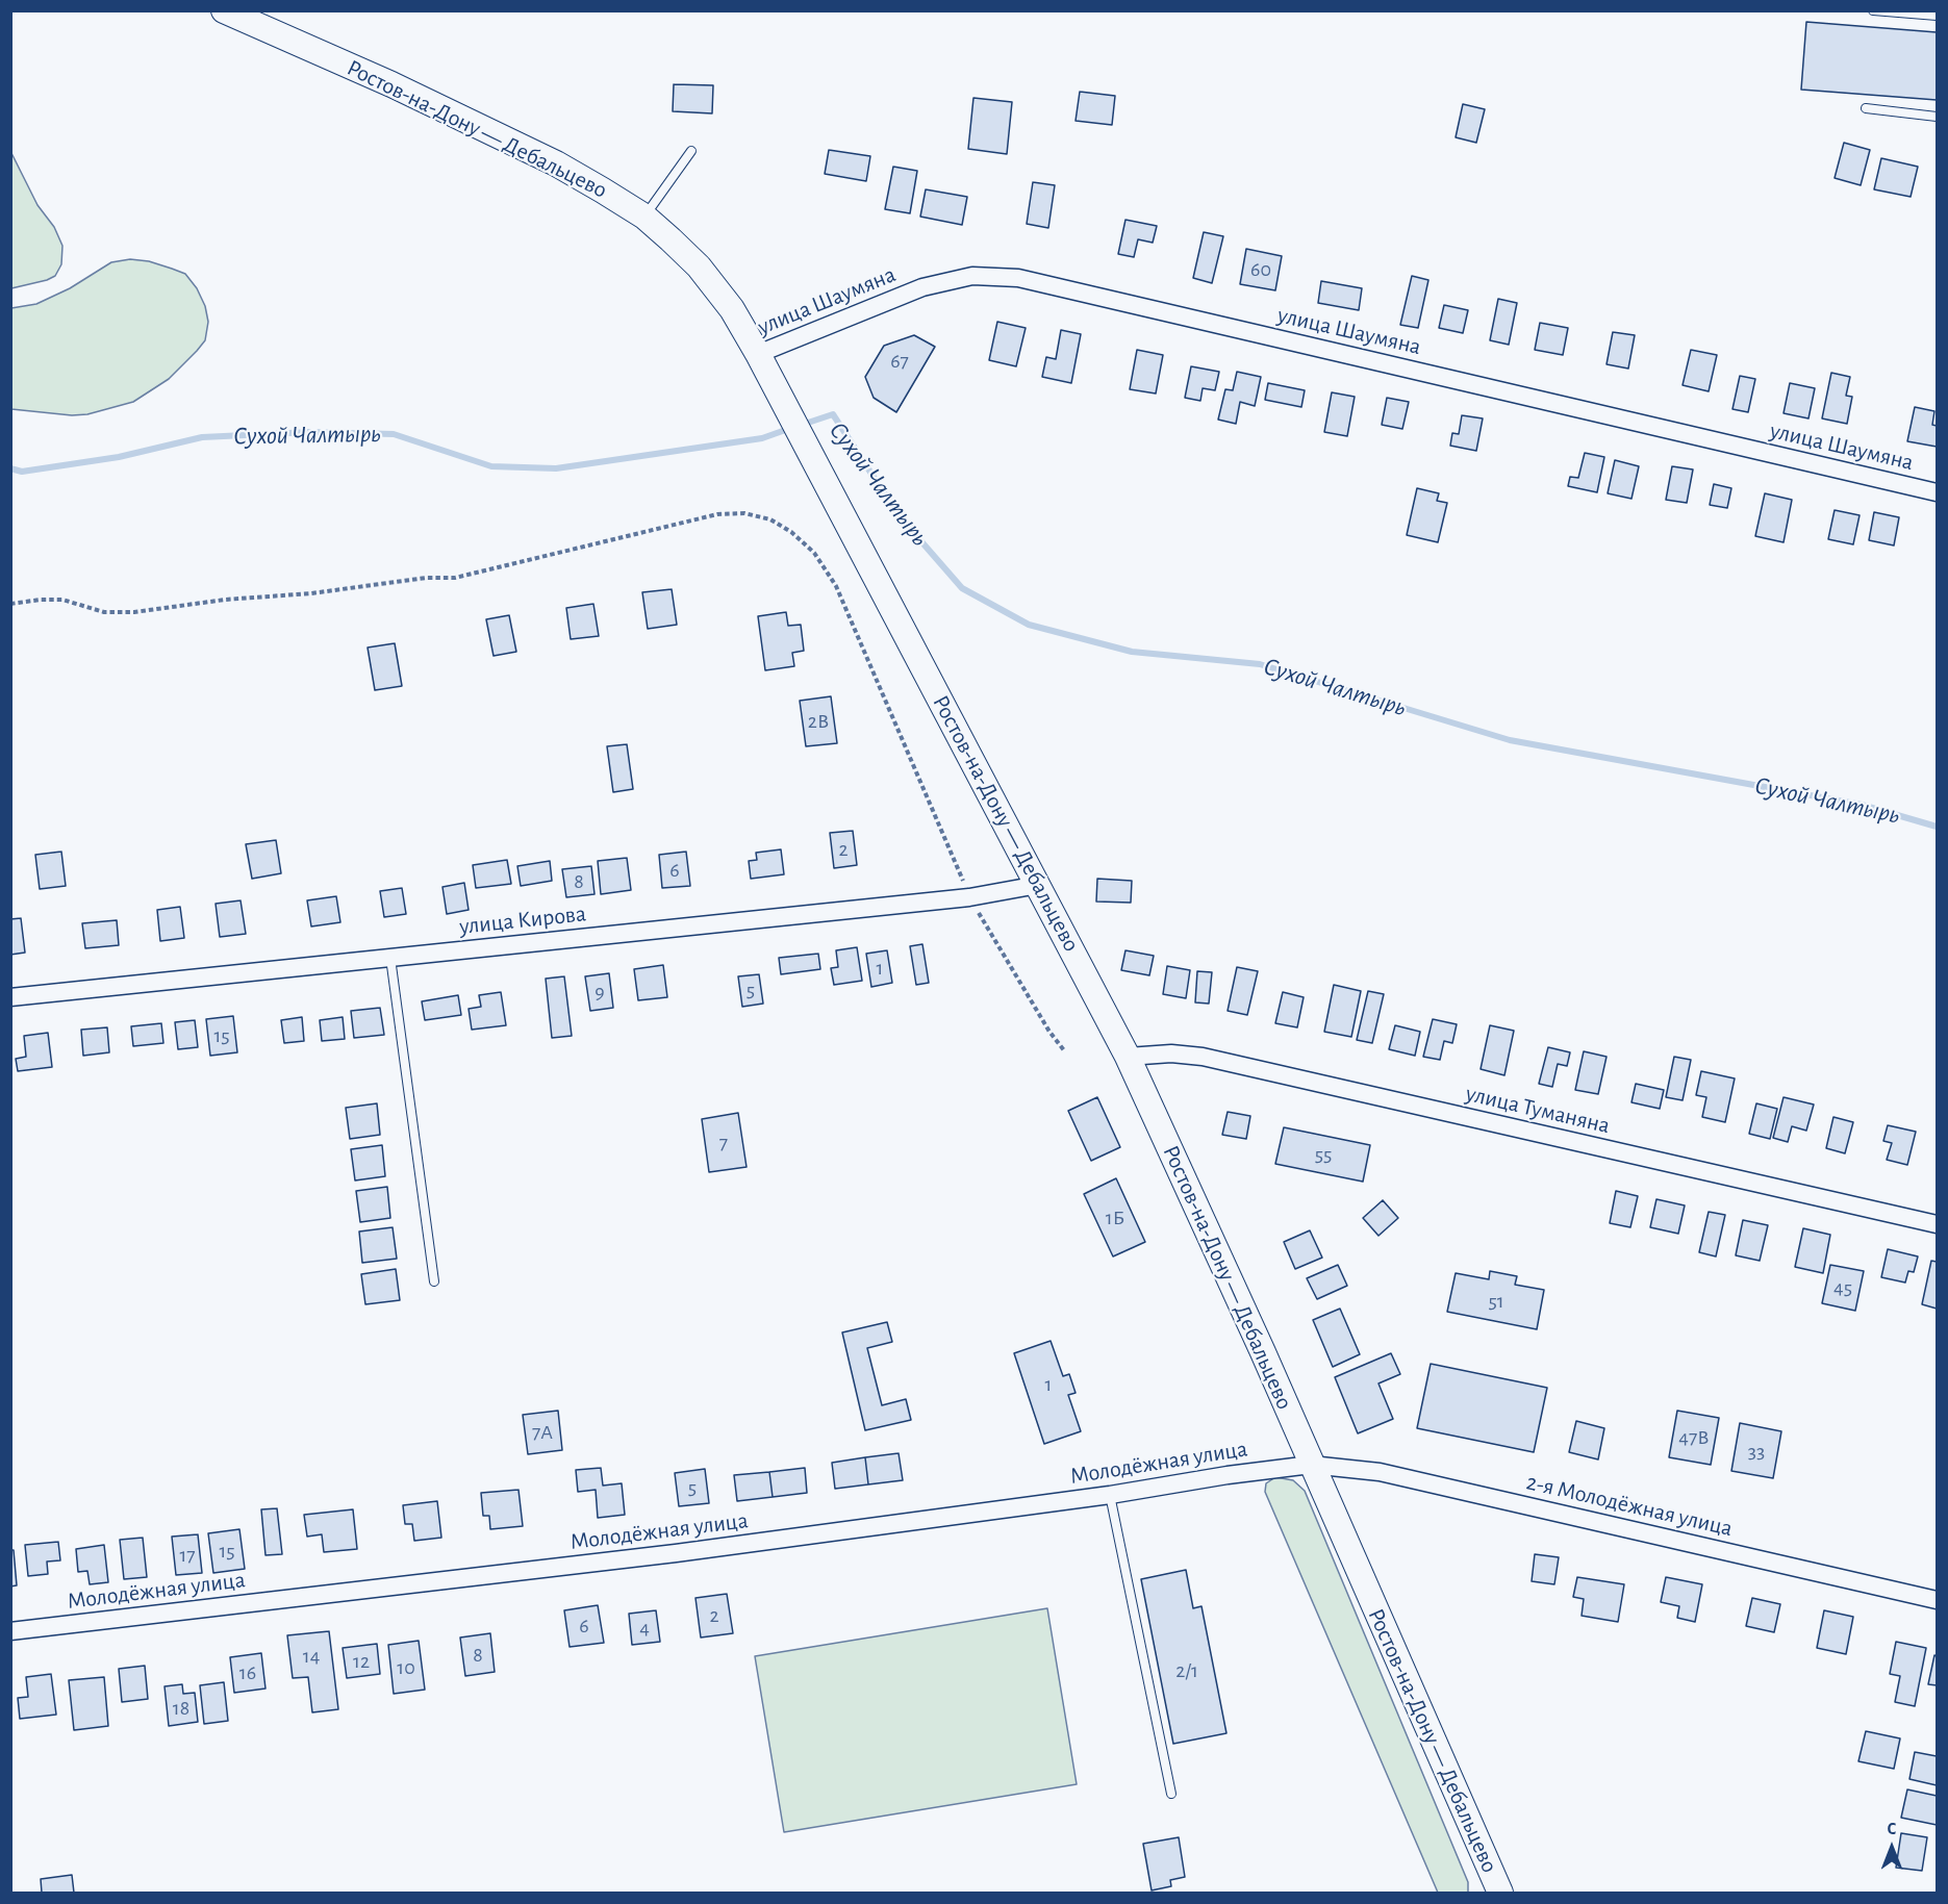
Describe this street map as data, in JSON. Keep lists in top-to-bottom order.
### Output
{
  "streets": {
    "street": [
      "Ростов-на-Дону — Дебальцево",
      "улица Шаумяна",
      "улица Кирова",
      "улица Туманяна",
      "Молодёжная улица",
      "2-я Молодёжная улица"
    ]
  },
  "crossings": [
    ["Ростов-на-Дону — Дебальцево", "улица Шаумяна"],
    ["Ростов-на-Дону — Дебальцево", "улица Кирова"],
    ["Ростов-на-Дону — Дебальцево", "улица Туманяна"],
    ["Ростов-на-Дону — Дебальцево", "Молодёжная улица"],
    ["Ростов-на-Дону — Дебальцево", "2-я Молодёжная улица"],
    ["Молодёжная улица", "2-я Молодёжная улица"]
  ],
  "water": ["Сухой Чалтырь"],
  "house_numbers": [
    "60",
    "67",
    "2В",
    "2",
    "6",
    "8",
    "1",
    "5",
    "9",
    "15",
    "7",
    "55",
    "1Б",
    "45",
    "51",
    "1",
    "7А",
    "47В",
    "33",
    "5",
    "15",
    "17",
    "2",
    "6",
    "4",
    "8",
    "14",
    "12",
    "10",
    "2/1",
    "16",
    "18"
  ],
  "north": "top"
}
